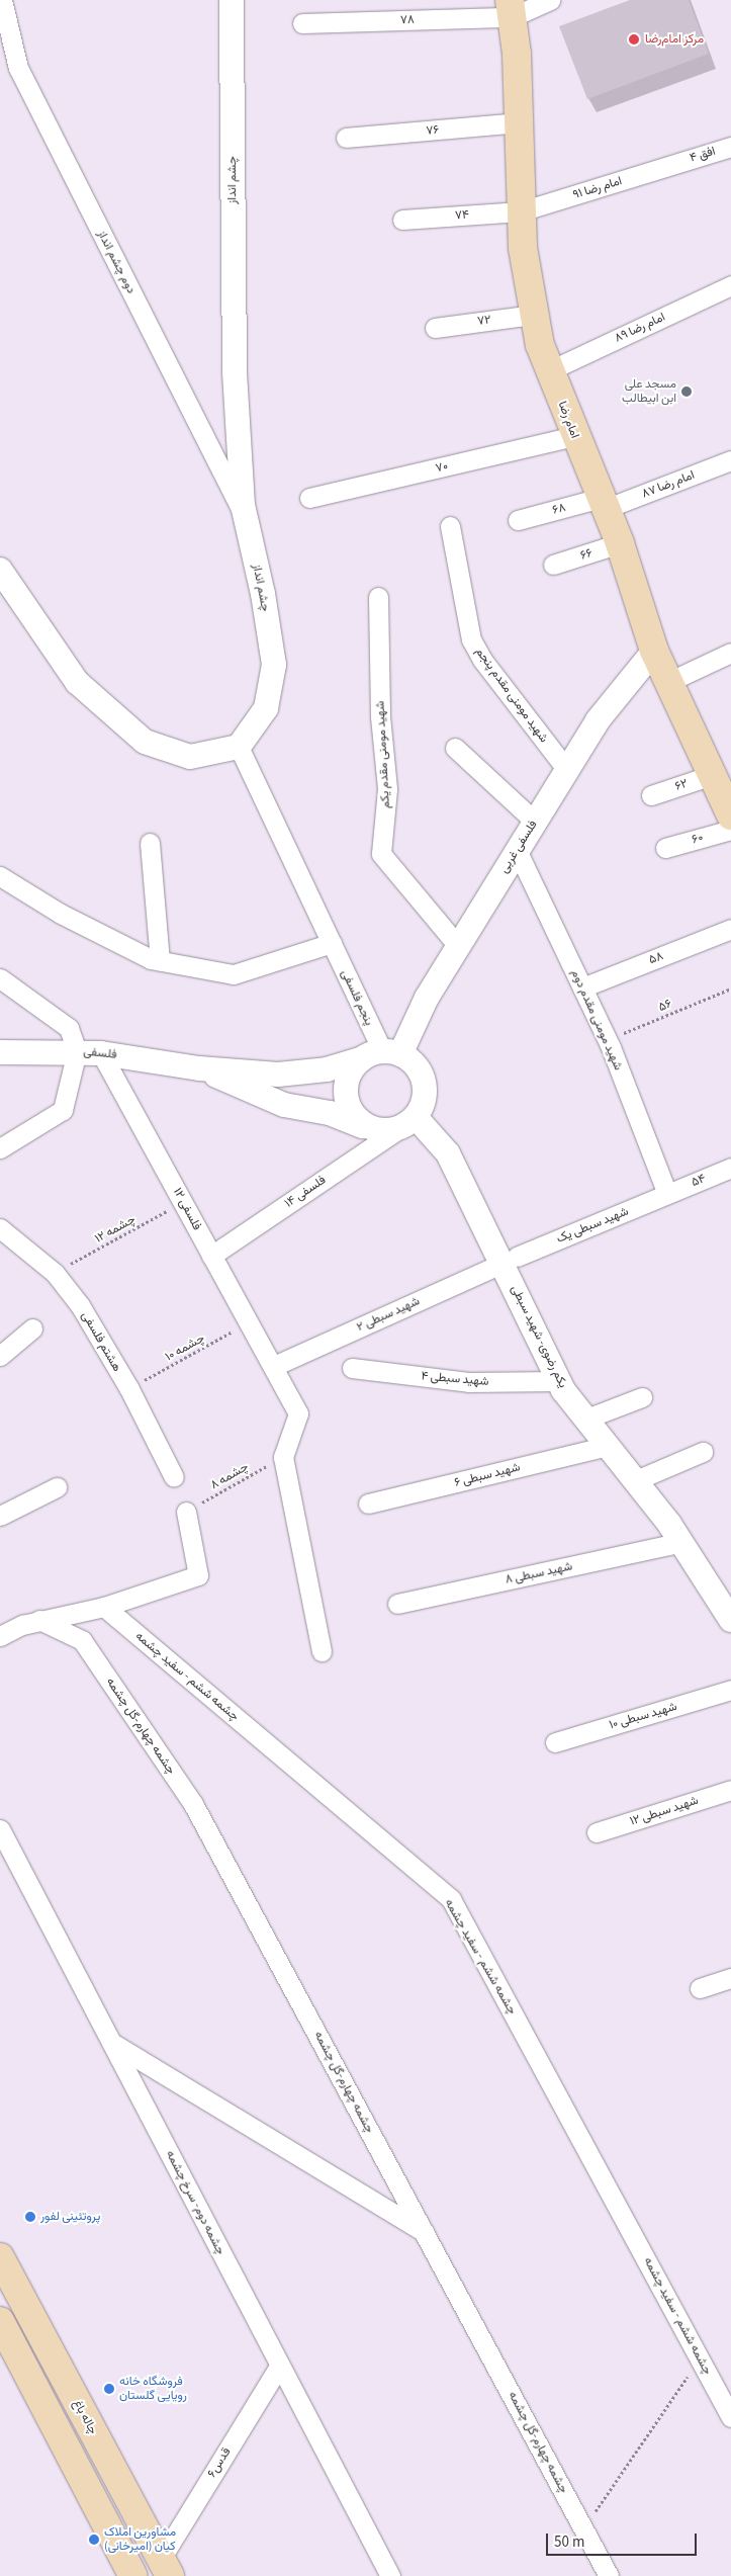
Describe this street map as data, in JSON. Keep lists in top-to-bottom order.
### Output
{
  "streets": {
    "main road": ["امام رضا", "چاله باغ"],
    "street": [
      "۷۸",
      "۷۶",
      "افق ۴",
      "چشم انداز",
      "امام رضا ۹۱",
      "۷۴",
      "دوم چشم انداز",
      "۷۲",
      "امام رضا ۸۹",
      "۷۰",
      "امام رضا ۸۷",
      "۶۸",
      "۶۶",
      "شهید مومنی مقدم پنجم",
      "شهید مومنی مقدم یکم",
      "۶۲",
      "۶۰",
      "فلسفی غربی",
      "۵۸",
      "پنجم فلسفی",
      "شهید مومنی مقدم دوم",
      "فلسفی",
      "۵۴",
      "۱۴ فلسفی",
      "۱۲ فلسفی",
      "شهید سبطی یک",
      "۲ شهید سبطی",
      "یکم رضوی- شهید سبطی",
      "هشتم فلسفی",
      "۴ شهید سبطی",
      "۶ شهید سبطی",
      "۸ شهید سبطی",
      "چشمه ششم - سفید چشمه",
      "۱۰ شهید سبطی",
      "چشمه چهارم-گل چشمه",
      "۱۲ شهید سبطی",
      "چشمه دوم- سرخ چشمه",
      "قدس۶"
    ],
    "path": [
      "۵۶",
      "۱۲ چشمه",
      "۱۰ چشمه",
      "۸ چشمه"
    ]
  },
  "crossings": [
    ["۷۸", "امام رضا"],
    ["۷۶", "امام رضا"],
    ["افق ۴", "امام رضا ۹۱"],
    ["چشم انداز", "دوم چشم انداز"],
    ["چشم انداز", "پنجم فلسفی"],
    ["امام رضا ۹۱", "۷۴"],
    ["امام رضا ۹۱", "امام رضا"],
    ["۷۴", "امام رضا"],
    ["۷۲", "امام رضا"],
    ["امام رضا ۸۹", "امام رضا"],
    ["امام رضا", "۷۰"],
    ["امام رضا", "امام رضا ۸۷"],
    ["امام رضا", "۶۸"],
    ["امام رضا", "۶۶"],
    ["امام رضا", "۶۲"],
    ["امام رضا", "فلسفی غربی"],
    ["امام رضا ۸۷", "۶۸"],
    ["شهید مومنی مقدم پنجم", "فلسفی غربی"],
    ["شهید مومنی مقدم یکم", "فلسفی غربی"],
    ["فلسفی غربی", "پنجم فلسفی"],
    ["فلسفی غربی", "شهید مومنی مقدم دوم"],
    ["فلسفی غربی", "۱۴ فلسفی"],
    ["فلسفی غربی", "یکم رضوی- شهید سبطی"],
    ["۵۸", "شهید مومنی مقدم دوم"],
    ["پنجم فلسفی", "۱۴ فلسفی"],
    ["پنجم فلسفی", "یکم رضوی- شهید سبطی"],
    ["۵۶", "شهید مومنی مقدم دوم"],
    ["شهید مومنی مقدم دوم", "۵۴"],
    ["شهید مومنی مقدم دوم", "شهید سبطی یک"],
    ["فلسفی", "۱۲ فلسفی"],
    ["۵۴", "شهید سبطی یک"],
    ["۱۴ فلسفی", "۱۲ فلسفی"],
    ["۱۴ فلسفی", "یکم رضوی- شهید سبطی"],
    ["۱۲ فلسفی", "۱۲ چشمه"],
    ["۱۲ فلسفی", "۲ شهید سبطی"],
    ["۱۲ فلسفی", "۱۰ چشمه"],
    ["۱۲ فلسفی", "۸ چشمه"],
    ["شهید سبطی یک", "۲ شهید سبطی"],
    ["شهید سبطی یک", "یکم رضوی- شهید سبطی"],
    ["۱۲ چشمه", "هشتم فلسفی"],
    ["۲ شهید سبطی", "یکم رضوی- شهید سبطی"],
    ["یکم رضوی- شهید سبطی", "۴ شهید سبطی"],
    ["یکم رضوی- شهید سبطی", "۶ شهید سبطی"],
    ["یکم رضوی- شهید سبطی", "۸ شهید سبطی"],
    ["هشتم فلسفی", "۱۰ چشمه"],
    ["چشمه دوم- سرخ چشمه", "قدس۶"],
    ["چاله باغ", "قدس۶"]
  ],
  "places": [
    "مرکز امام‌رضا",
    "مسجد علی ابن ابیطالب",
    "پروتئینی لفور",
    "فروشگاه خانه رویایی گلستان",
    "مشاورین املاک کیان (امیرخانی)"
  ],
  "scale_bar": "50 m"
}
